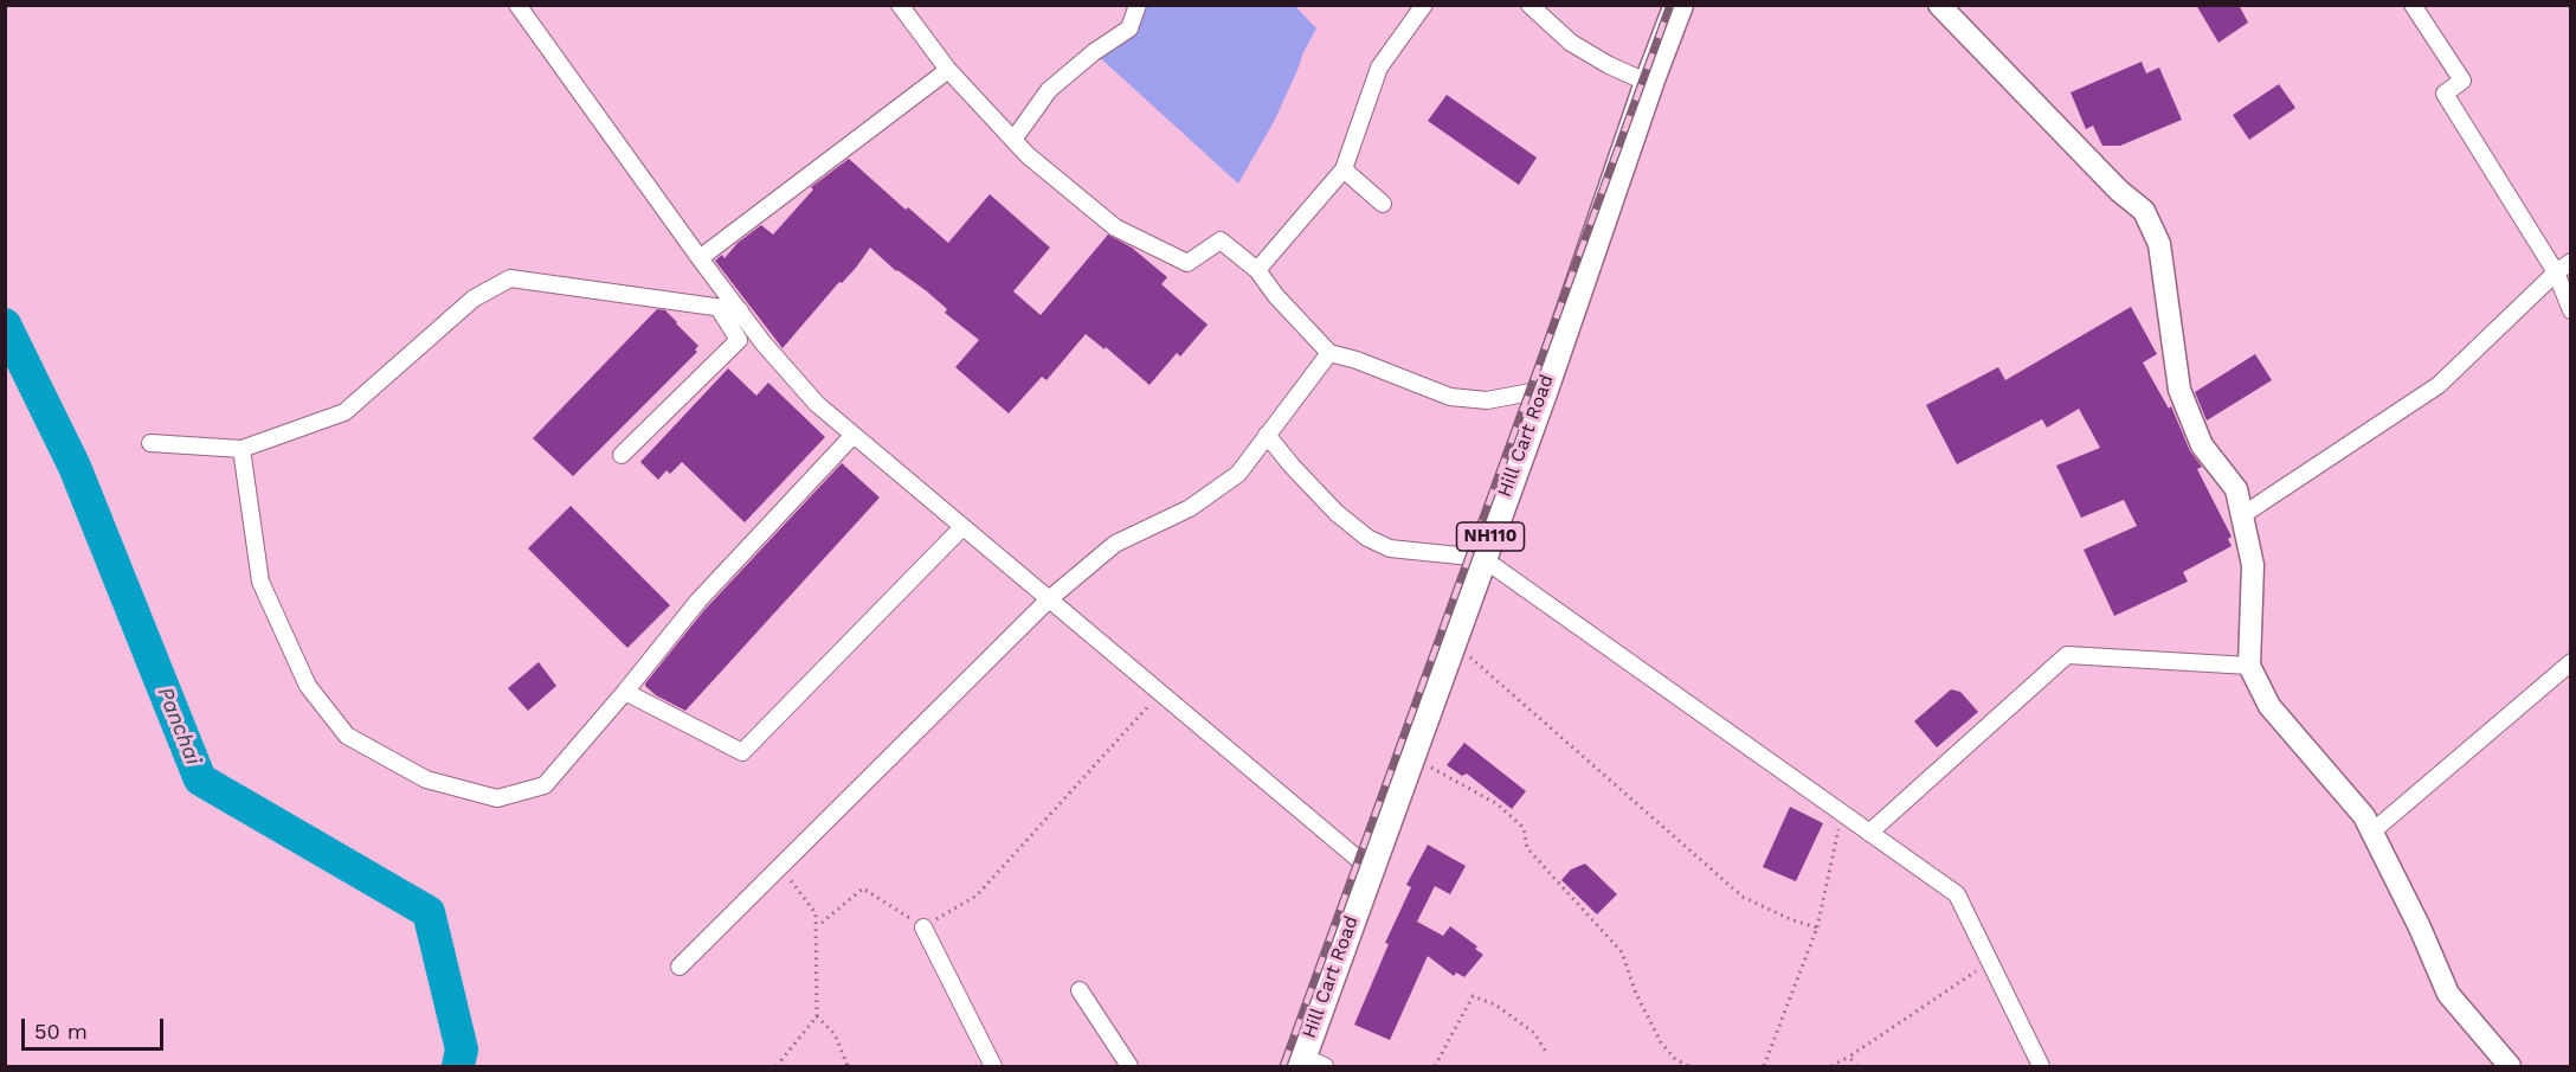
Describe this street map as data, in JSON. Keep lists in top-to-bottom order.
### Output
{
  "streets": {
    "highway": ["Hill Cart Road", "NH110"]
  },
  "water": ["Panchai"],
  "scale_bar": "50 m"
}
